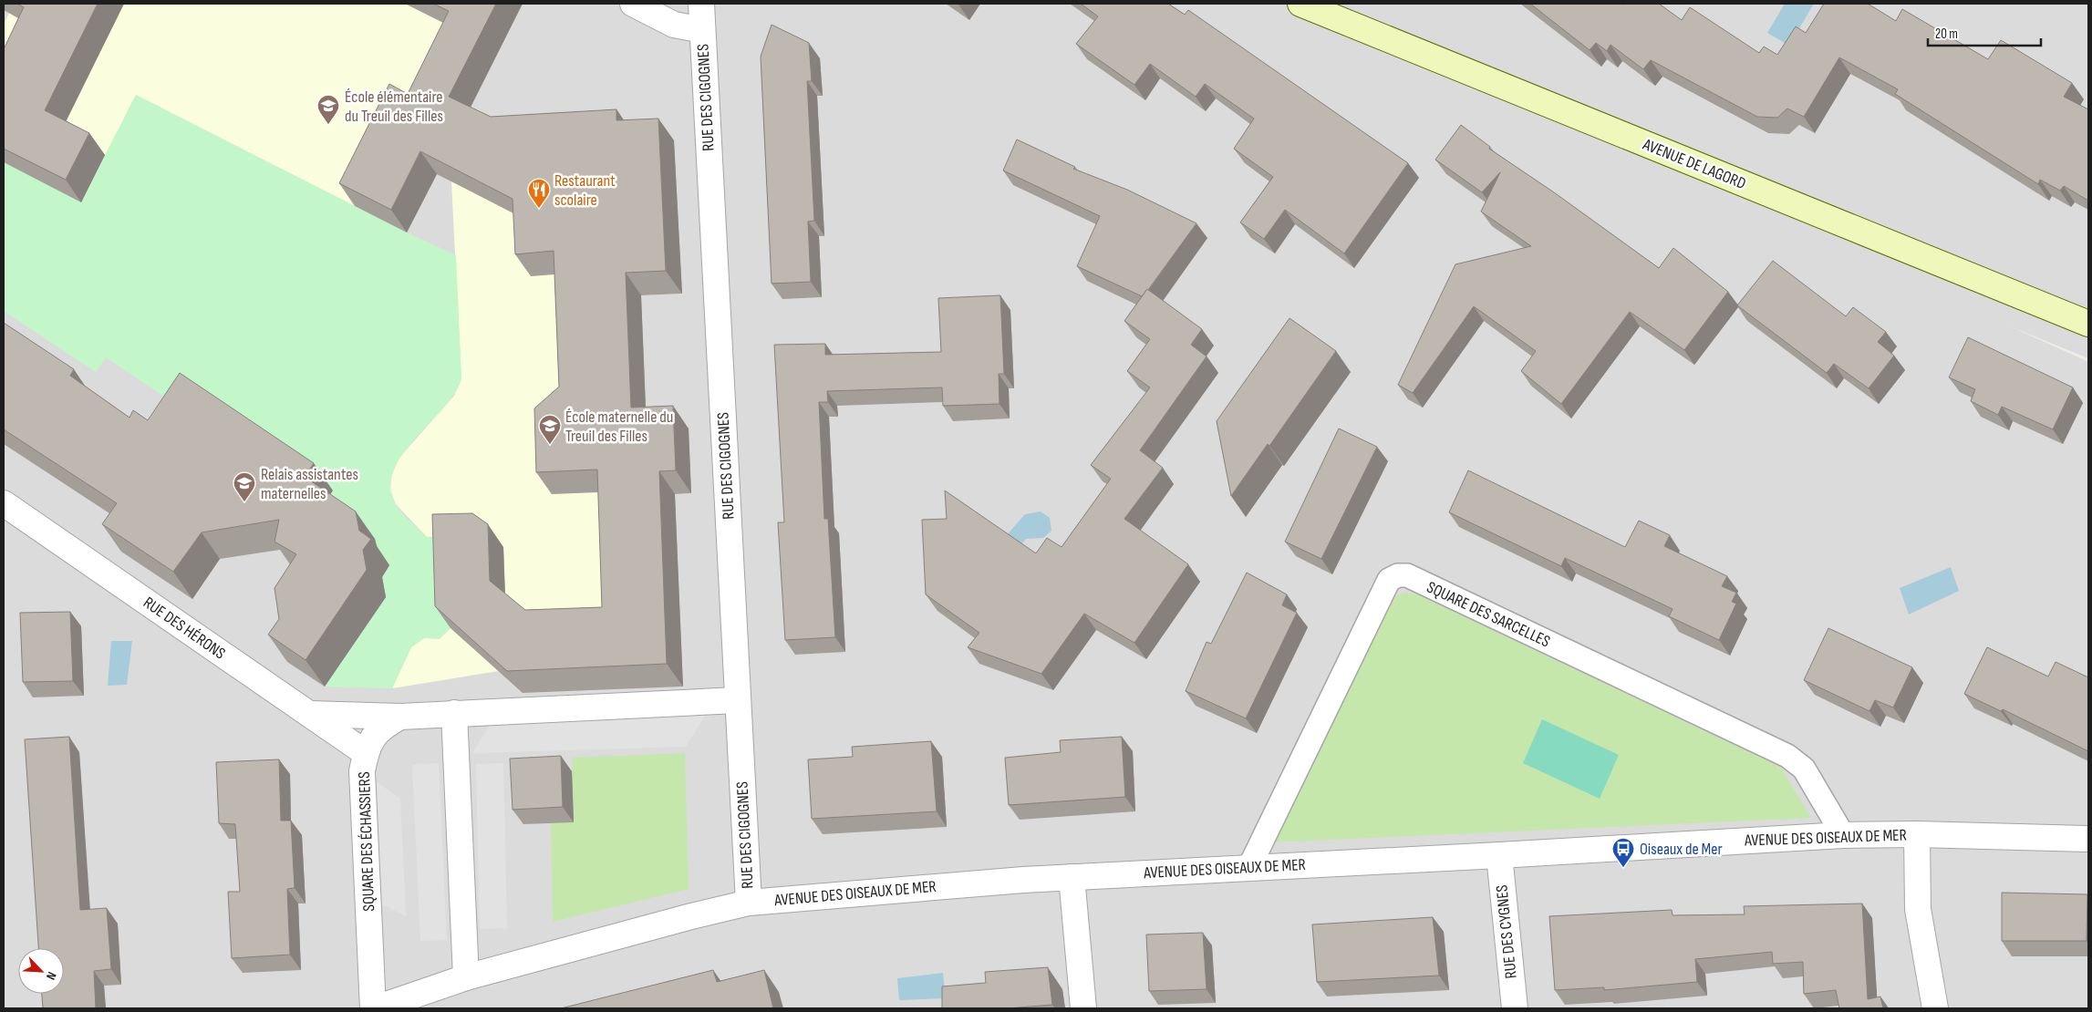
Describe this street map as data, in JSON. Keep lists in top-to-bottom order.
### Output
{
  "streets": {
    "street": [
      "RUE DES CIGOGNES",
      "AVENUE DE LAGORD",
      "RUE DES HÉRONS",
      "AVENUE DES OISEAUX DE MER",
      "SQUARE DES ÉCHASSIERS",
      "RUE DES CYGNES"
    ],
    "lane": ["SQUARE DES SARCELLES"]
  },
  "crossings": [
    ["RUE DES CIGOGNES", "AVENUE DES OISEAUX DE MER"],
    ["RUE DES CIGOGNES", "SQUARE DES ÉCHASSIERS"],
    ["SQUARE DES SARCELLES", "AVENUE DES OISEAUX DE MER"],
    ["RUE DES HÉRONS", "SQUARE DES ÉCHASSIERS"],
    ["AVENUE DES OISEAUX DE MER", "SQUARE DES ÉCHASSIERS"],
    ["AVENUE DES OISEAUX DE MER", "RUE DES CYGNES"]
  ],
  "places": {
    "school or university": ["École élémentaire du Treuil des Filles", "École maternelle du Treuil des Filles", "Relais assistantes maternelles"],
    "restaurant": ["Restaurant scolaire"],
    "bus stop": ["Oiseaux de Mer"]
  },
  "scale_bar": "20 m",
  "north": "bottom right"
}
